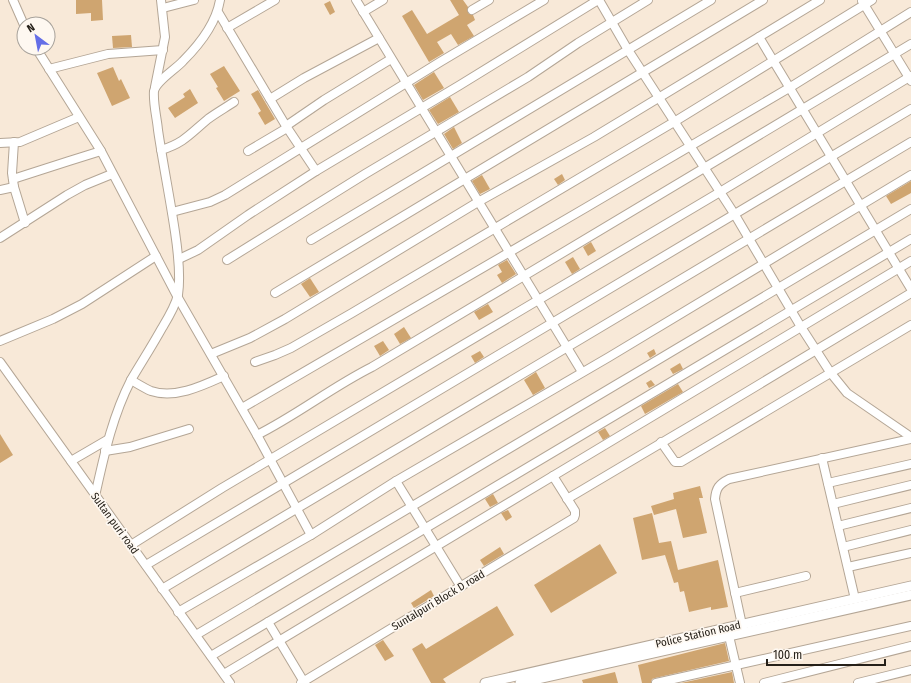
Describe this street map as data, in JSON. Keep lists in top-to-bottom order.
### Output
{
  "streets": {
    "street": ["Sultan puri road", "Suntalpuri Block D road", "Police Station Road"]
  },
  "scale_bar": "100 m",
  "north": "top left"
}
